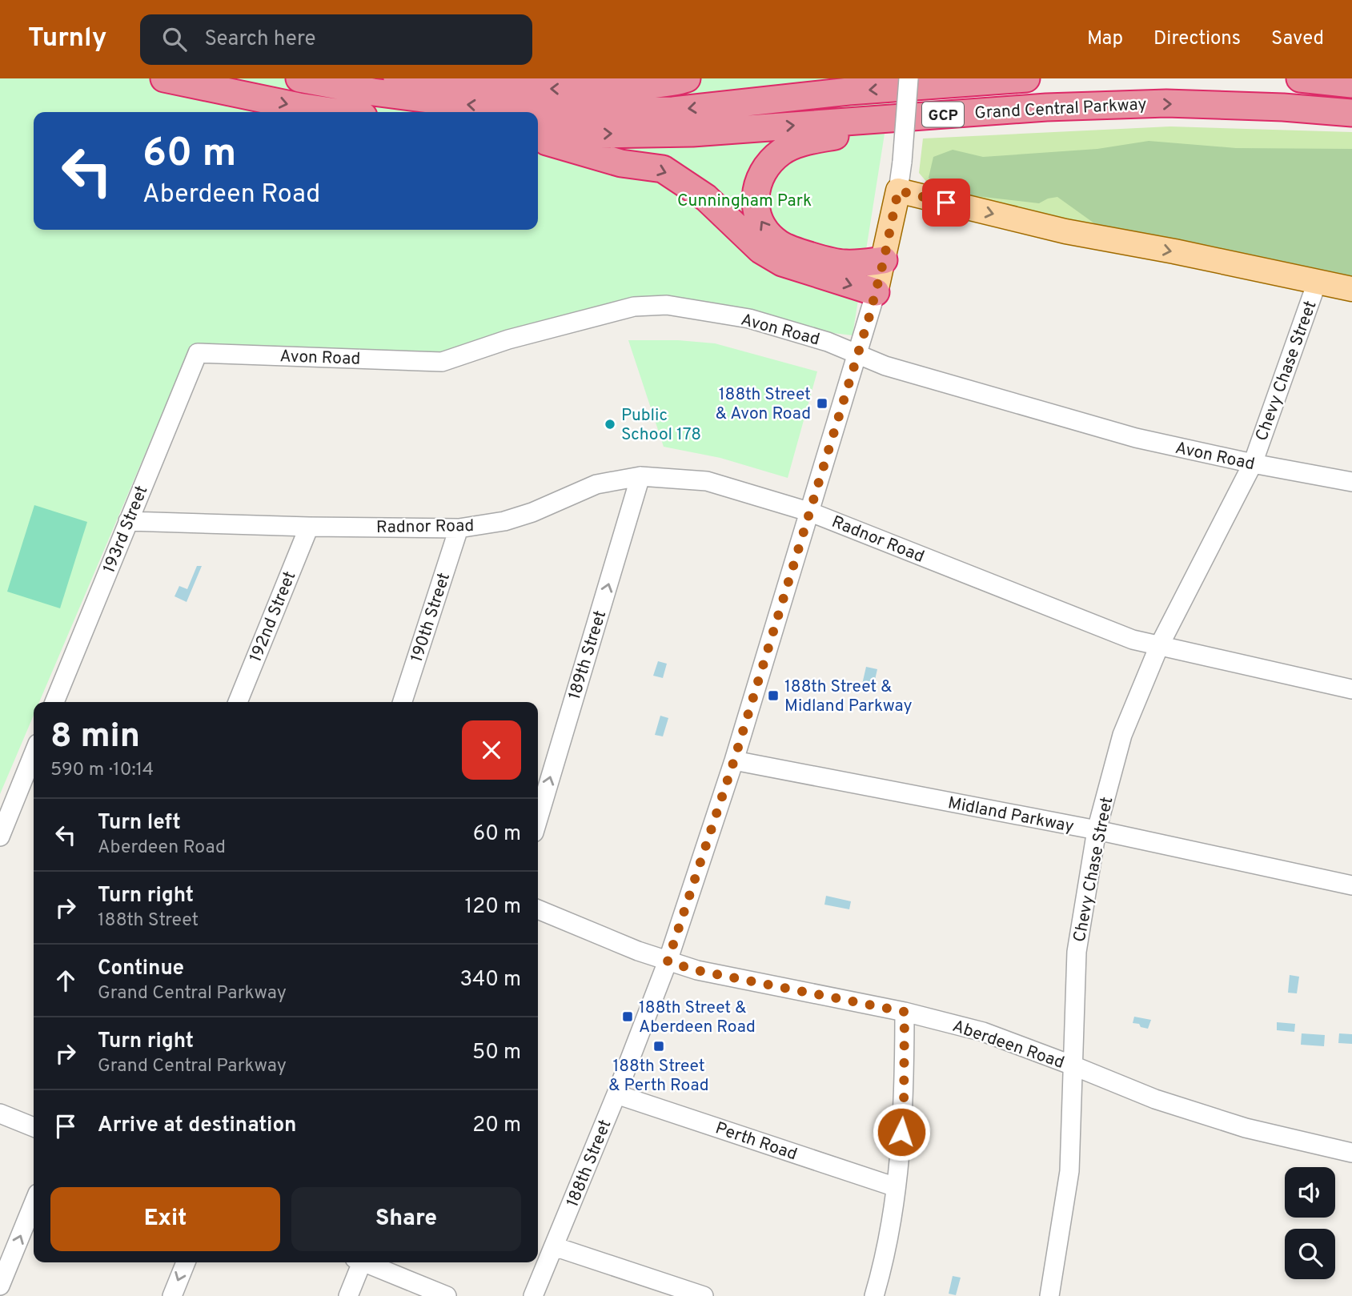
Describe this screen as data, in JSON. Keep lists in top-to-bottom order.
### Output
{
  "streets": {
    "highway": ["Grand Central Parkway", "GCP"],
    "street": [
      "Avon Road",
      "Chevy Chase Street",
      "Radnor Road",
      "193rd Street",
      "192nd Street",
      "190th Street",
      "189th Street",
      "Midland Parkway",
      "Aberdeen Road",
      "Perth Road",
      "188th Street"
    ]
  },
  "crossings": [
    ["Avon Road", "Chevy Chase Street"],
    ["Avon Road", "193rd Street"],
    ["Avon Road", "188th Street"],
    ["Chevy Chase Street", "Radnor Road"],
    ["Chevy Chase Street", "Midland Parkway"],
    ["Chevy Chase Street", "Aberdeen Road"],
    ["Radnor Road", "193rd Street"],
    ["Radnor Road", "192nd Street"],
    ["Radnor Road", "190th Street"],
    ["Radnor Road", "189th Street"],
    ["Radnor Road", "188th Street"],
    ["Midland Parkway", "188th Street"],
    ["Aberdeen Road", "188th Street"],
    ["Perth Road", "188th Street"]
  ],
  "one_way": ["189th Street"],
  "parks": ["Cunningham Park"],
  "places": {
    "transit": [
      "188th Street & Avon Road",
      "188th Street & Midland Parkway",
      "188th Street & Aberdeen Road",
      "188th Street & Perth Road"
    ],
    "other": ["Public School 178"]
  },
  "page": {
    "header": "Turnly",
    "search": "Search here",
    "nav": ["Map", "Directions", "Saved"],
    "turn": ["60 m", "Aberdeen Road"],
    "heading": ["8 min", "590 m · 10:14"],
    "list": [
      {
        "name": "Turn left",
        "note": "Aberdeen Road",
        "value": "60 m"
      },
      {
        "name": "Turn right",
        "note": "188th Street",
        "value": "120 m"
      },
      {
        "name": "Continue",
        "note": "Grand Central Parkway",
        "value": "340 m"
      },
      {
        "name": "Turn right",
        "note": "Grand Central Parkway",
        "value": "50 m"
      },
      {
        "name": "Arrive at destination",
        "value": "20 m"
      }
    ],
    "buttons": ["Exit", "Share"]
  }
}
